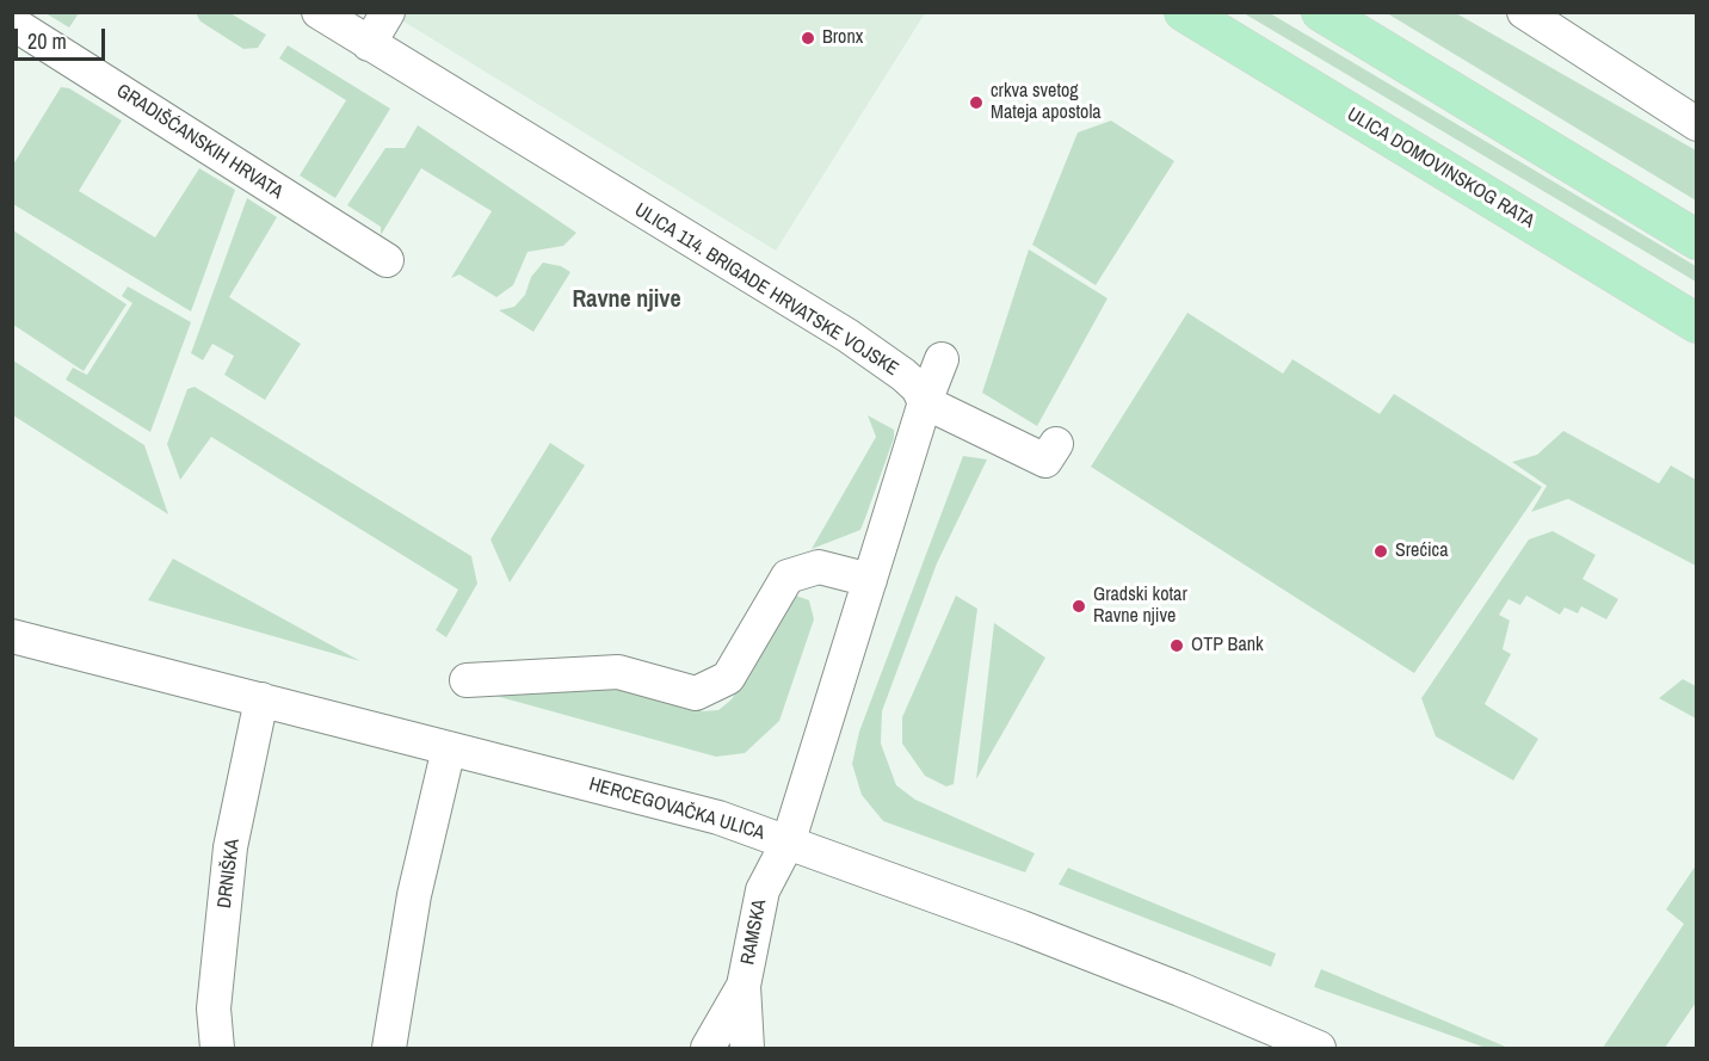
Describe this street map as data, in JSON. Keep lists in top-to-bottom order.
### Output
{
  "streets": {
    "main road": ["ULICA DOMOVINSKOG RATA"],
    "street": [
      "GRADIŠĆANSKIH HRVATA",
      "ULICA 114. BRIGADE HRVATSKE VOJSKE",
      "HERCEGOVAČKA ULICA",
      "DRNIŠKA",
      "RAMSKA"
    ]
  },
  "crossings": [
    ["HERCEGOVAČKA ULICA", "DRNIŠKA"],
    ["HERCEGOVAČKA ULICA", "RAMSKA"]
  ],
  "districts": ["Ravne njive"],
  "places": [
    "Bronx",
    "crkva svetog Mateja apostola",
    "Srećica",
    "Gradski kotar Ravne njive",
    "OTP Bank"
  ],
  "scale_bar": "20 m"
}
